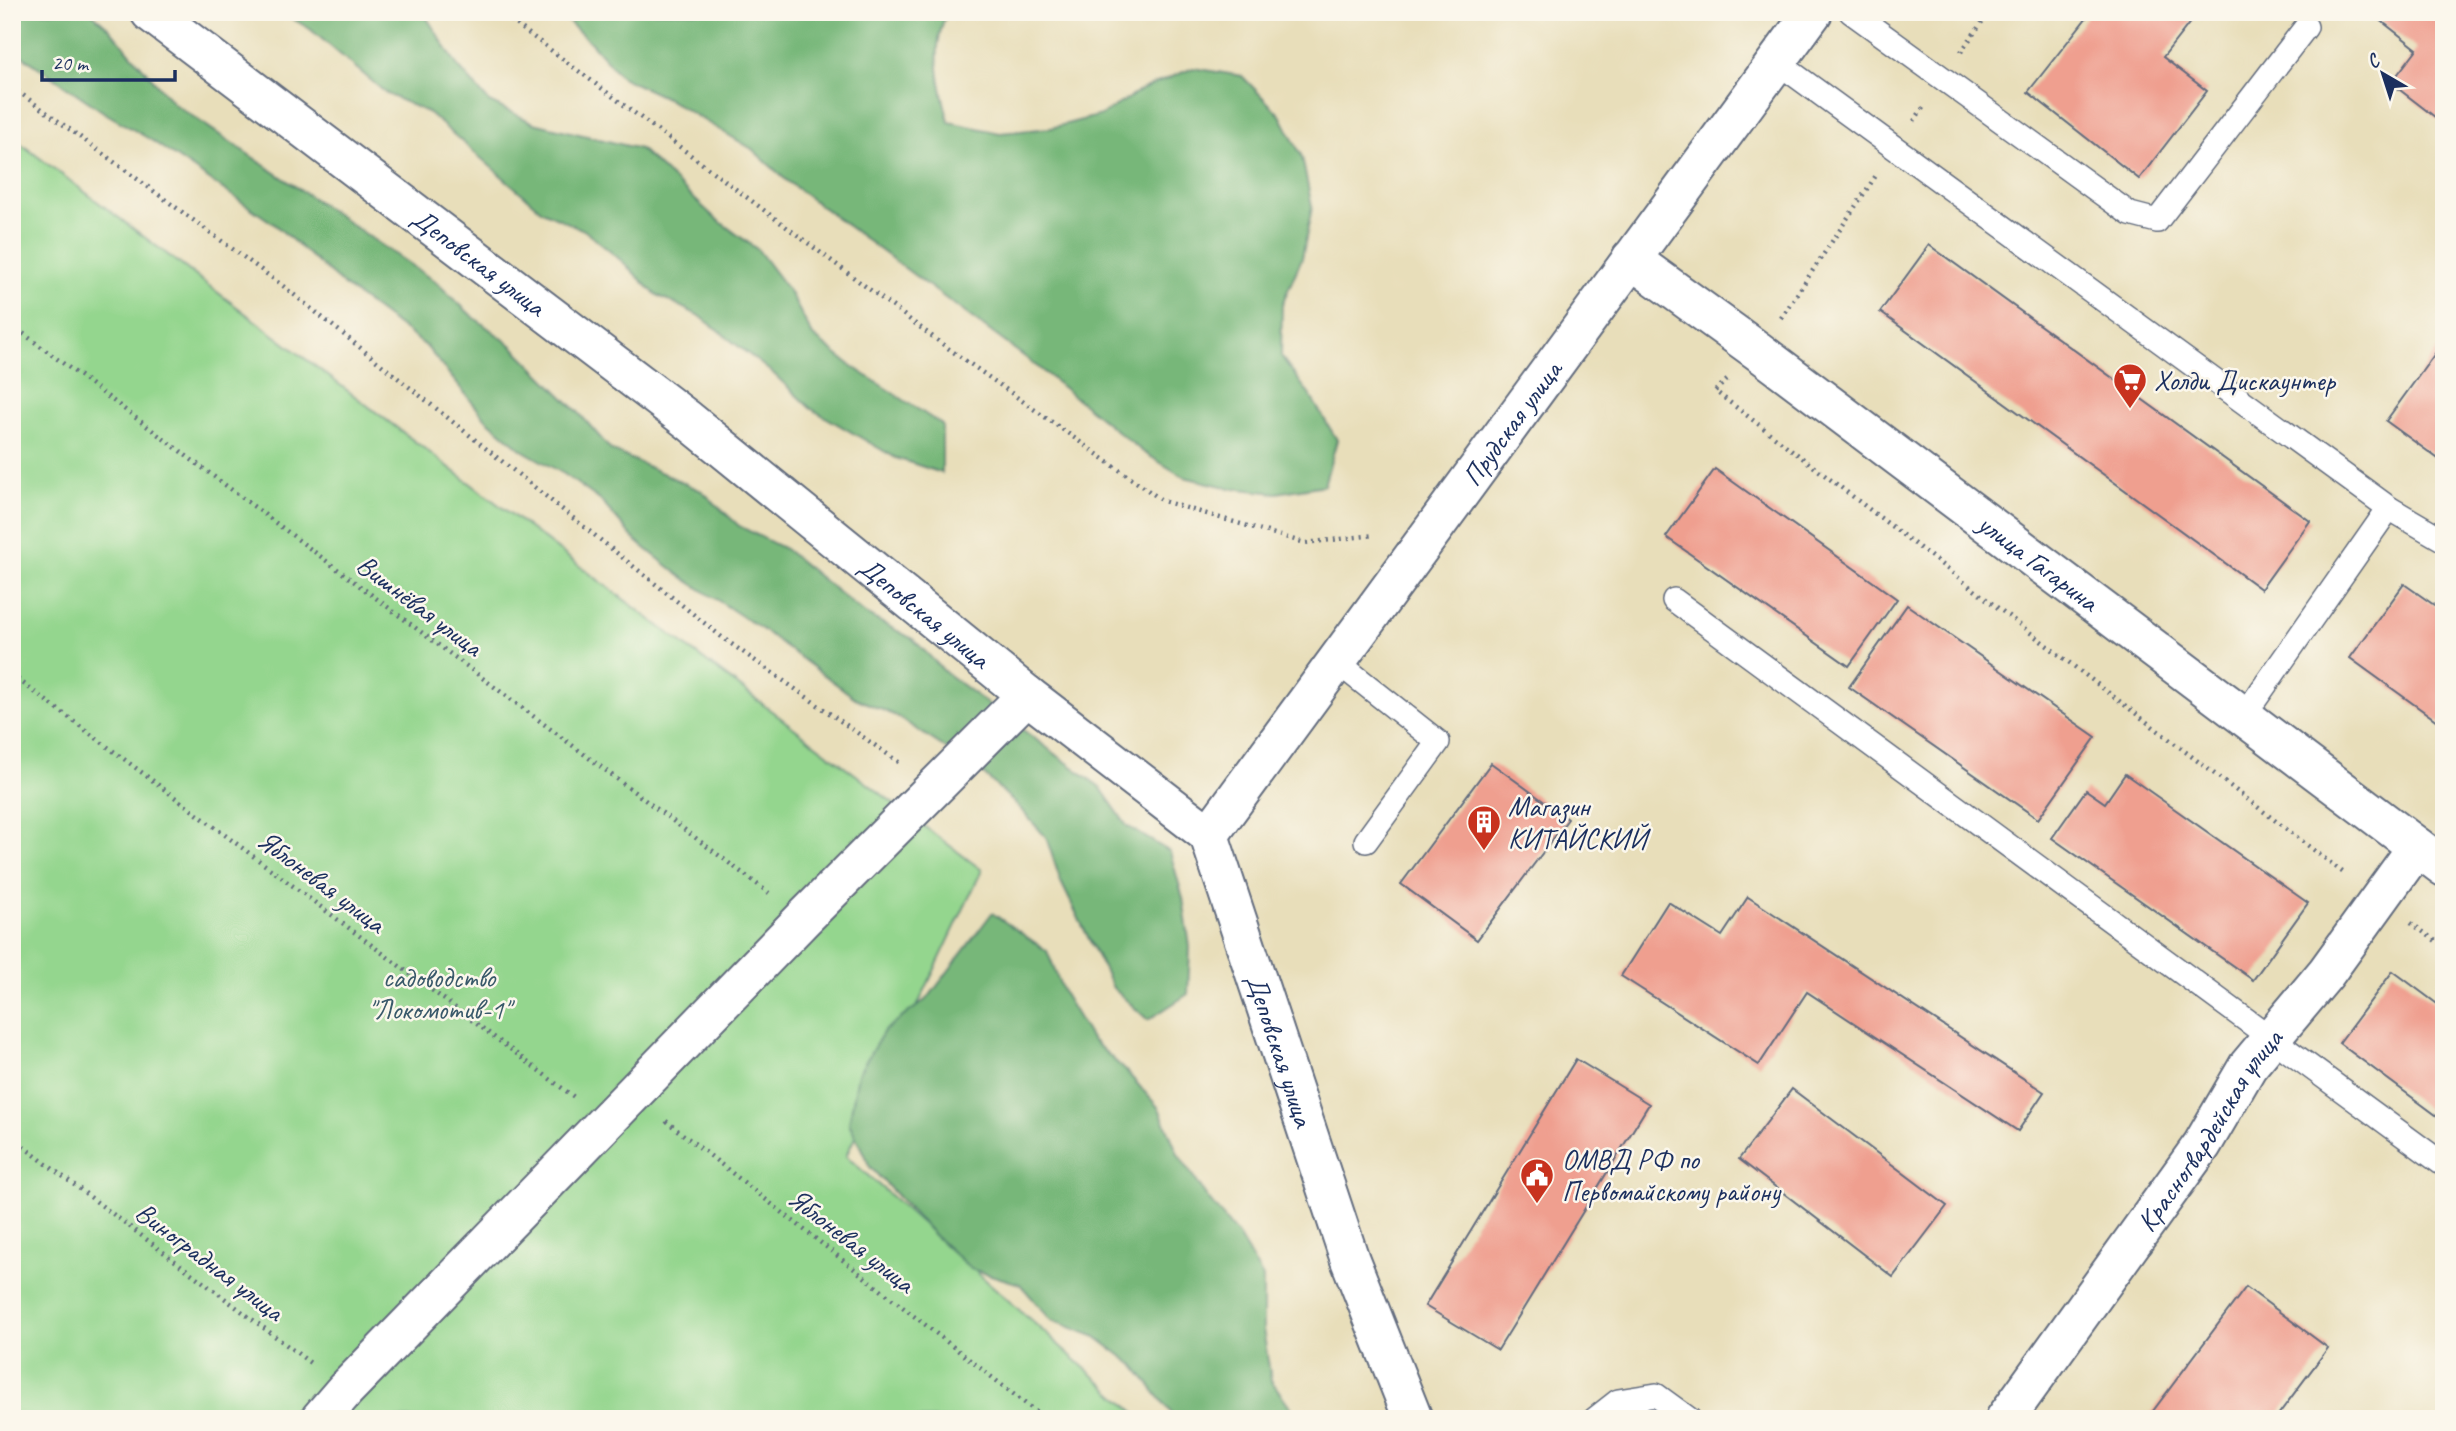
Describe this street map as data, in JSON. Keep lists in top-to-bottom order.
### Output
{
  "streets": {
    "street": [
      "Деповская улица",
      "Прудская улица",
      "улица Гагарина",
      "Красногвардейская улица"
    ],
    "path": ["Вишнёвая улица", "Яблоневая улица", "Виноградная улица"]
  },
  "crossings": [
    ["Деповская улица", "Прудская улица"],
    ["Прудская улица", "улица Гагарина"],
    ["улица Гагарина", "Красногвардейская улица"]
  ],
  "parks": ["садоводство \"Локомотив-1\""],
  "places": {
    "supermarket": ["Холди Дискаунтер"],
    "building": ["Магазин КИТАЙСКИЙ"],
    "public building": ["ОМВД РФ по Первомайскому району"]
  },
  "scale_bar": "20 m",
  "north": "top left"
}
